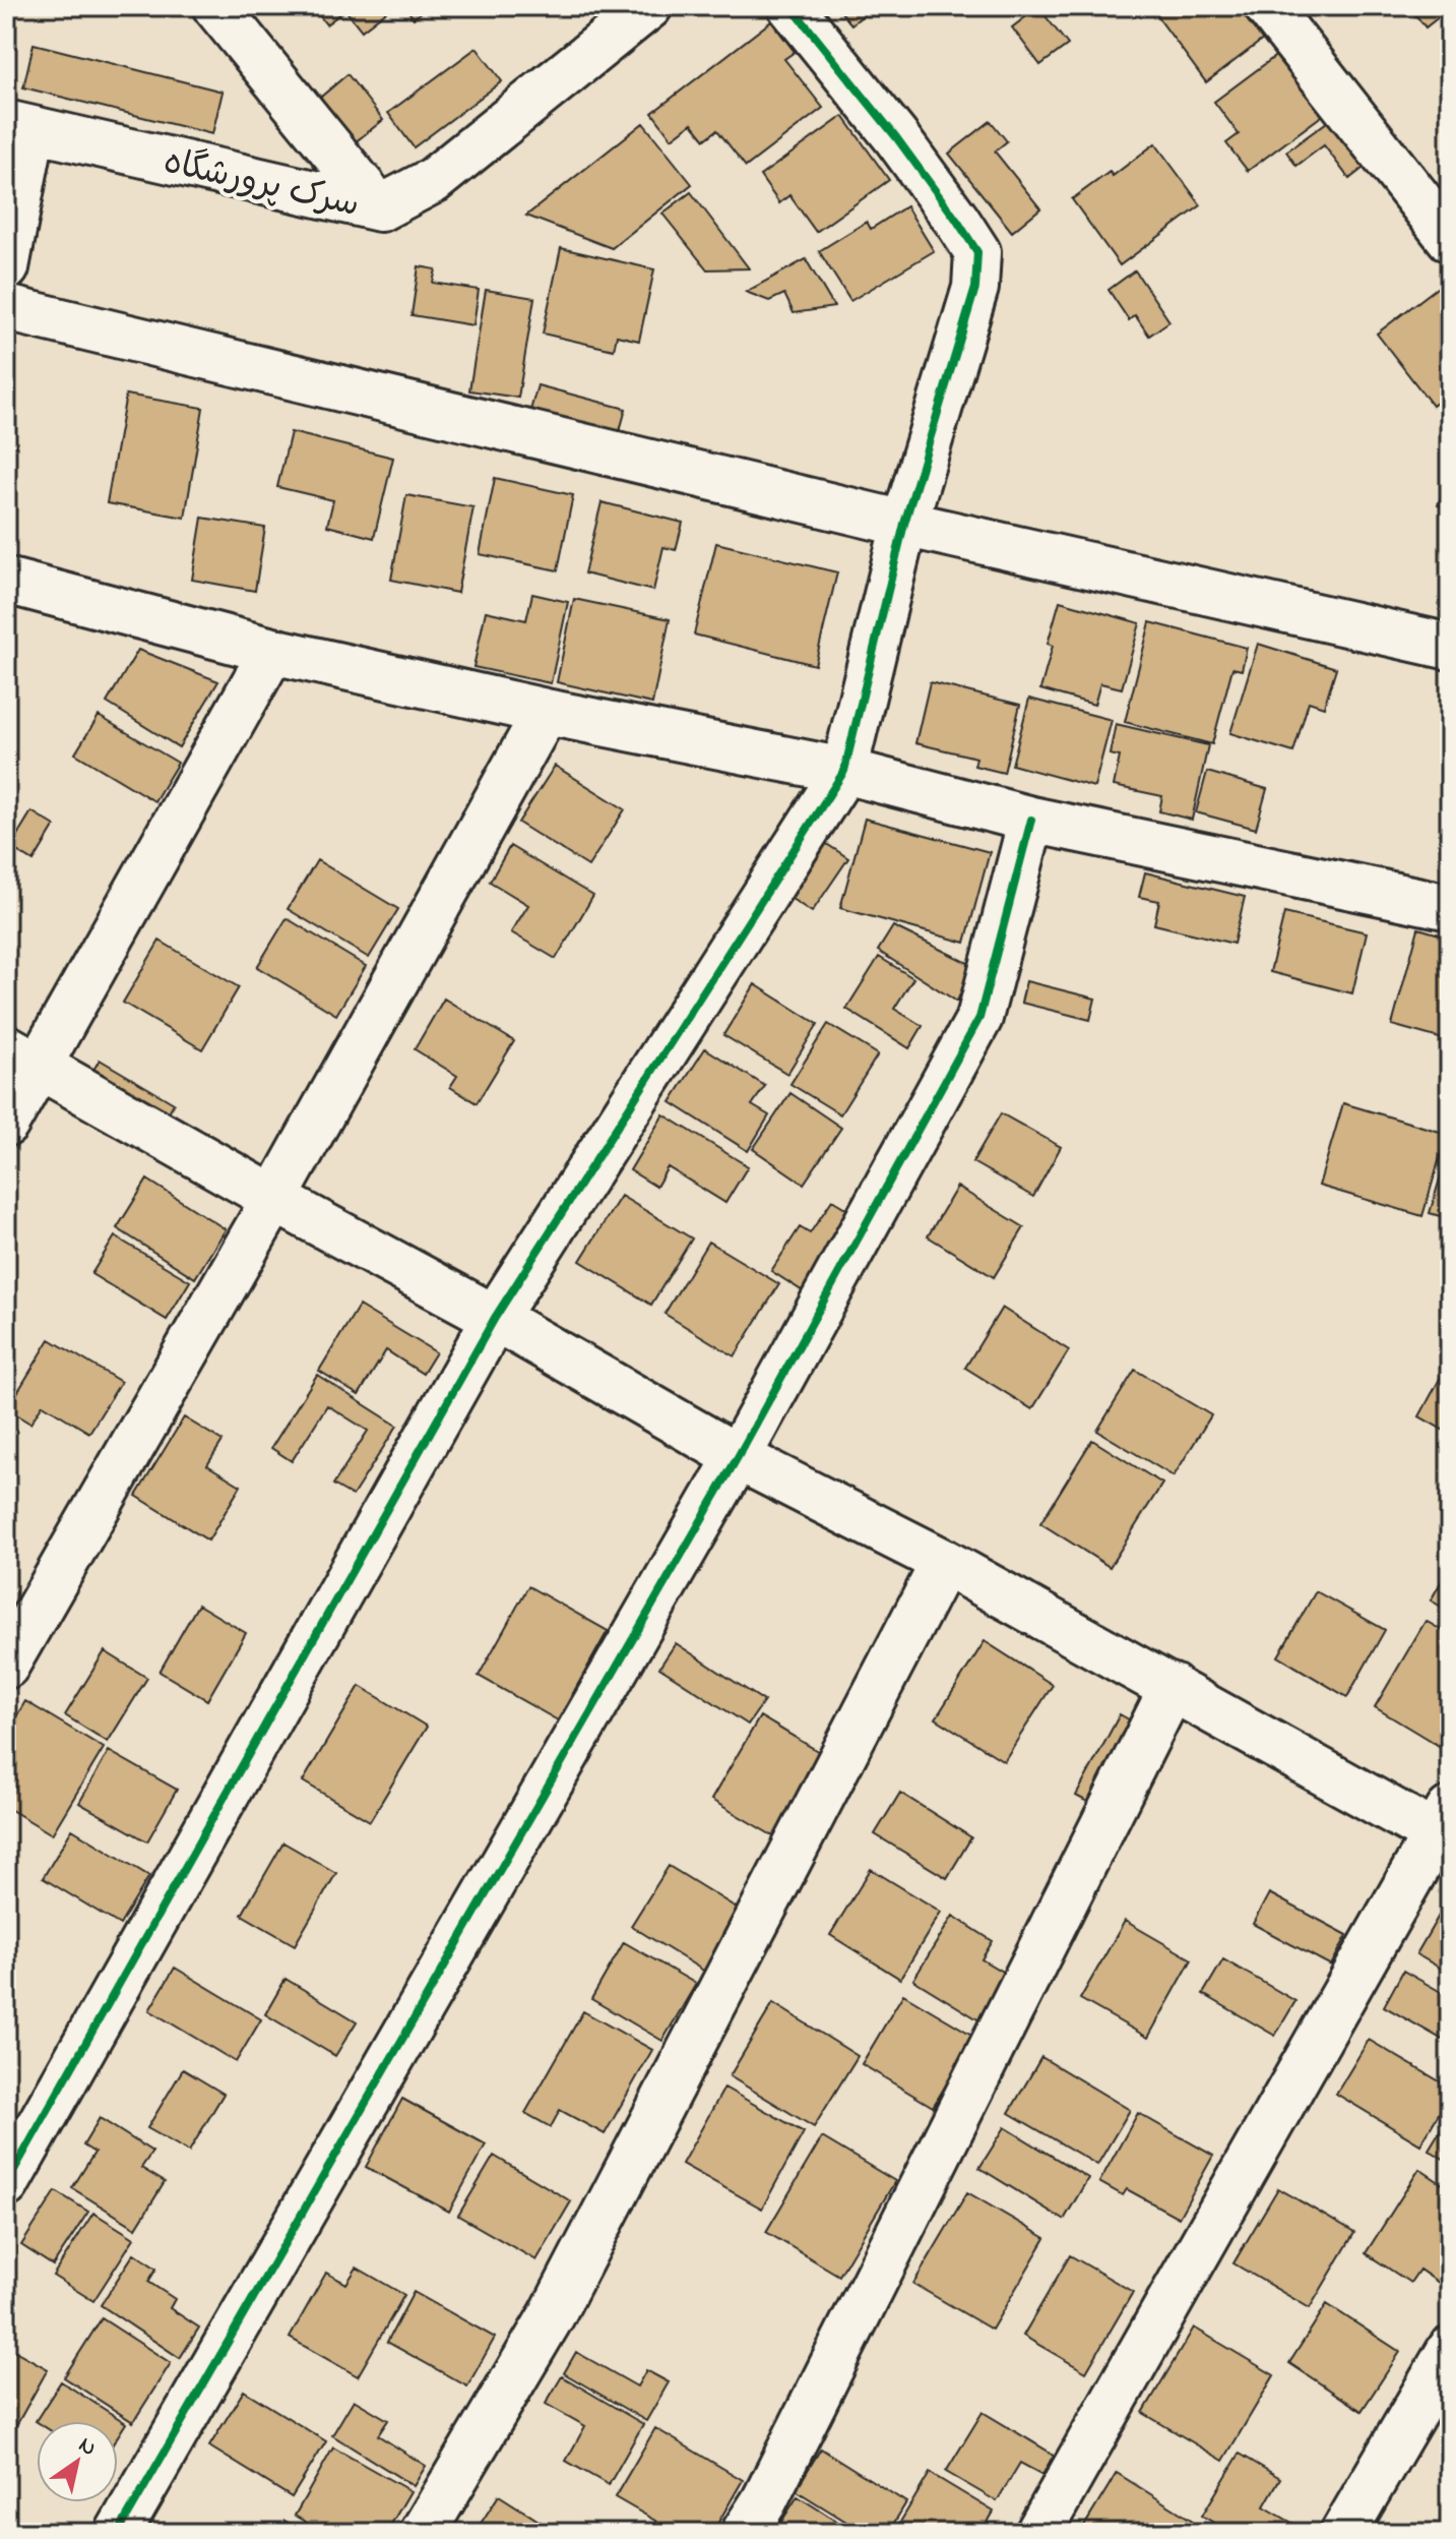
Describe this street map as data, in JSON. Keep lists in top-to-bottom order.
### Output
{
  "streets": {
    "street": ["سرک پرورشگاه"]
  },
  "north": "top right"
}
